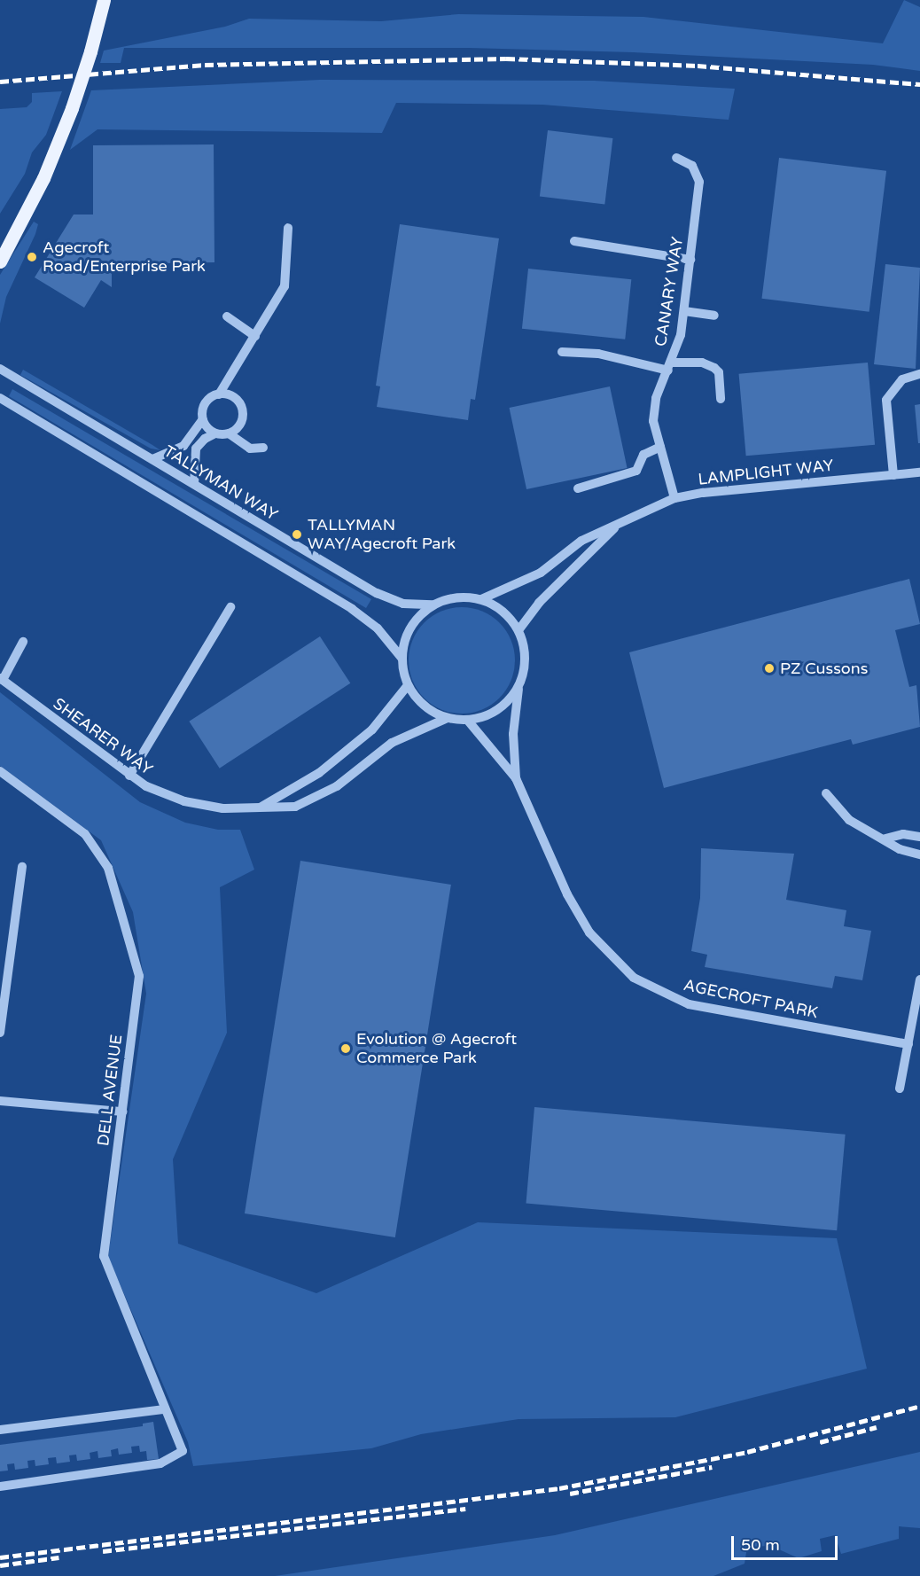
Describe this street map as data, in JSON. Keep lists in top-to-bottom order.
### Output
{
  "streets": {
    "street": [
      "CANARY WAY",
      "LAMPLIGHT WAY",
      "TALLYMAN WAY",
      "SHEARER WAY",
      "AGECROFT PARK",
      "DELL AVENUE"
    ]
  },
  "crossings": [
    ["CANARY WAY", "LAMPLIGHT WAY"],
    ["LAMPLIGHT WAY", "TALLYMAN WAY"],
    ["LAMPLIGHT WAY", "SHEARER WAY"],
    ["TALLYMAN WAY", "SHEARER WAY"]
  ],
  "places": [
    "Agecroft Road/Enterprise Park",
    "TALLYMAN WAY/Agecroft Park",
    "PZ Cussons",
    "Evolution @ Agecroft Commerce Park"
  ],
  "scale_bar": "50 m"
}
